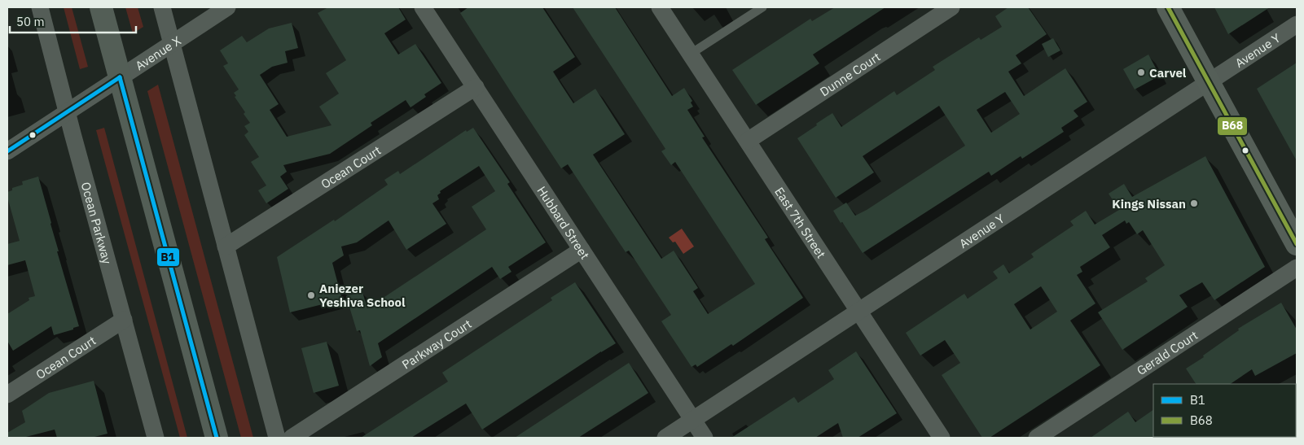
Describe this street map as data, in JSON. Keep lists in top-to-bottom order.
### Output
{
  "streets": {
    "street": [
      "Avenue Y",
      "Avenue X",
      "Dunne Court",
      "Ocean Court",
      "East 7th Street",
      "Ocean Parkway",
      "Hubbard Street",
      "Parkway Court",
      "Gerald Court"
    ]
  },
  "crossings": [
    ["Avenue Y", "East 7th Street"],
    ["Avenue Y", "Hubbard Street"],
    ["Avenue X", "Ocean Parkway"],
    ["Dunne Court", "East 7th Street"],
    ["Ocean Court", "Ocean Parkway"],
    ["Ocean Court", "Hubbard Street"],
    ["Hubbard Street", "Parkway Court"]
  ],
  "places": ["Carvel", "Kings Nissan", "Aniezer Yeshiva School"],
  "lines": ["transit line B68", "transit line B1"],
  "legend": ["B1", "B68"],
  "scale_bar": "50 m"
}
